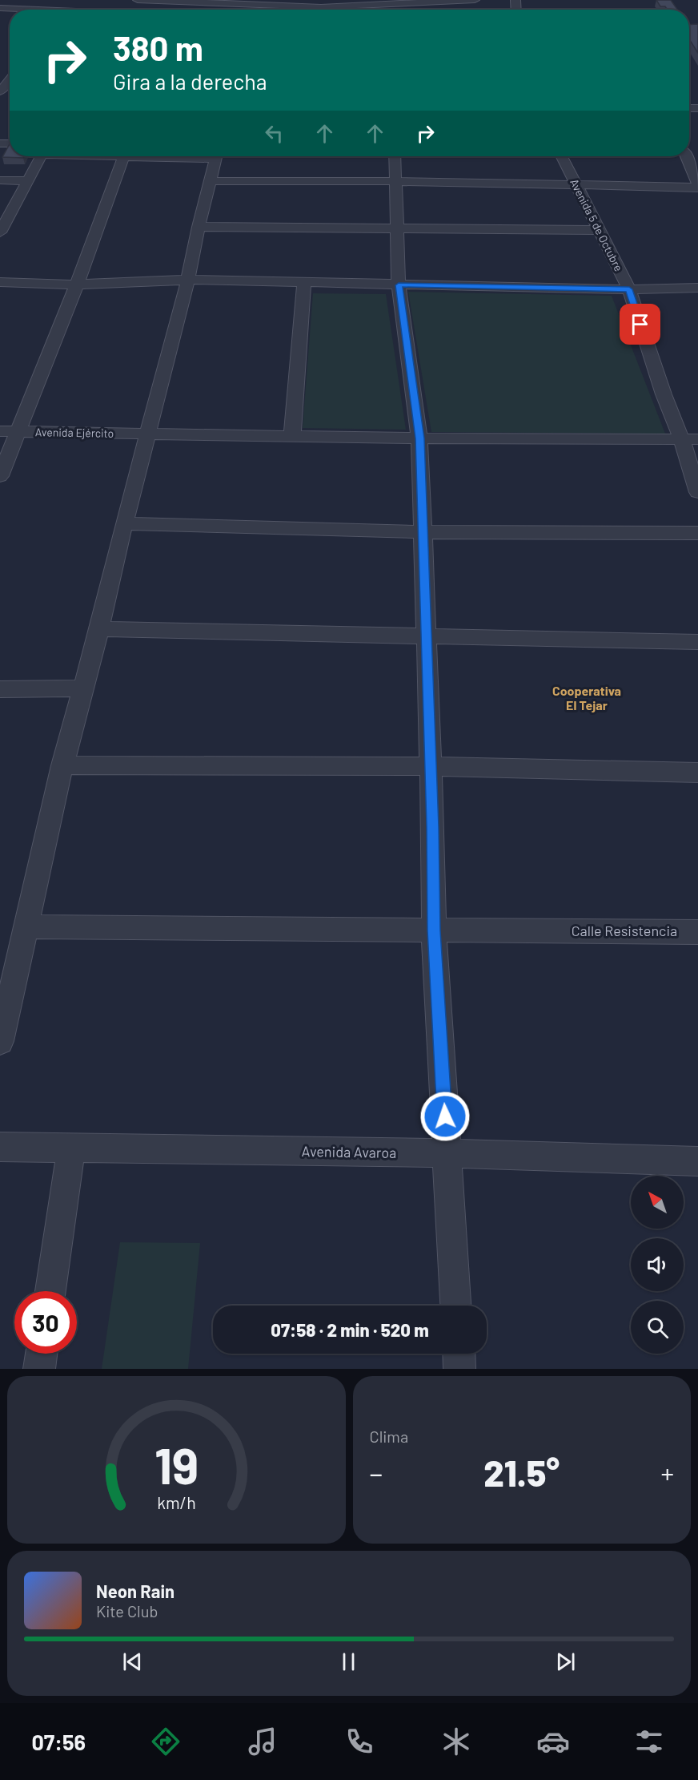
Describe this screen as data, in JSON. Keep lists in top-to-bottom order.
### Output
{
  "streets": {
    "street": [
      "Avenida 5 de Octubre",
      "Avenida Ejército",
      "Calle Resistencia",
      "Avenida Avaroa"
    ]
  },
  "crossings": [
    ["Avenida 5 de Octubre", "Avenida Ejército"]
  ],
  "districts": ["Cooperativa El Tejar"],
  "north": "top left",
  "page": {
    "turn": ["380 m", "Gira a la derecha"],
    "limit": "30",
    "trip": "07:58 · 2 min · 520 m",
    "tile": "Clima",
    "heat": ["−", "21.5°", "+"],
    "song": ["Neon Rain", "Kite Club"],
    "tabs": "07:56",
    "gauge": ["19", "km/h"]
  }
}
